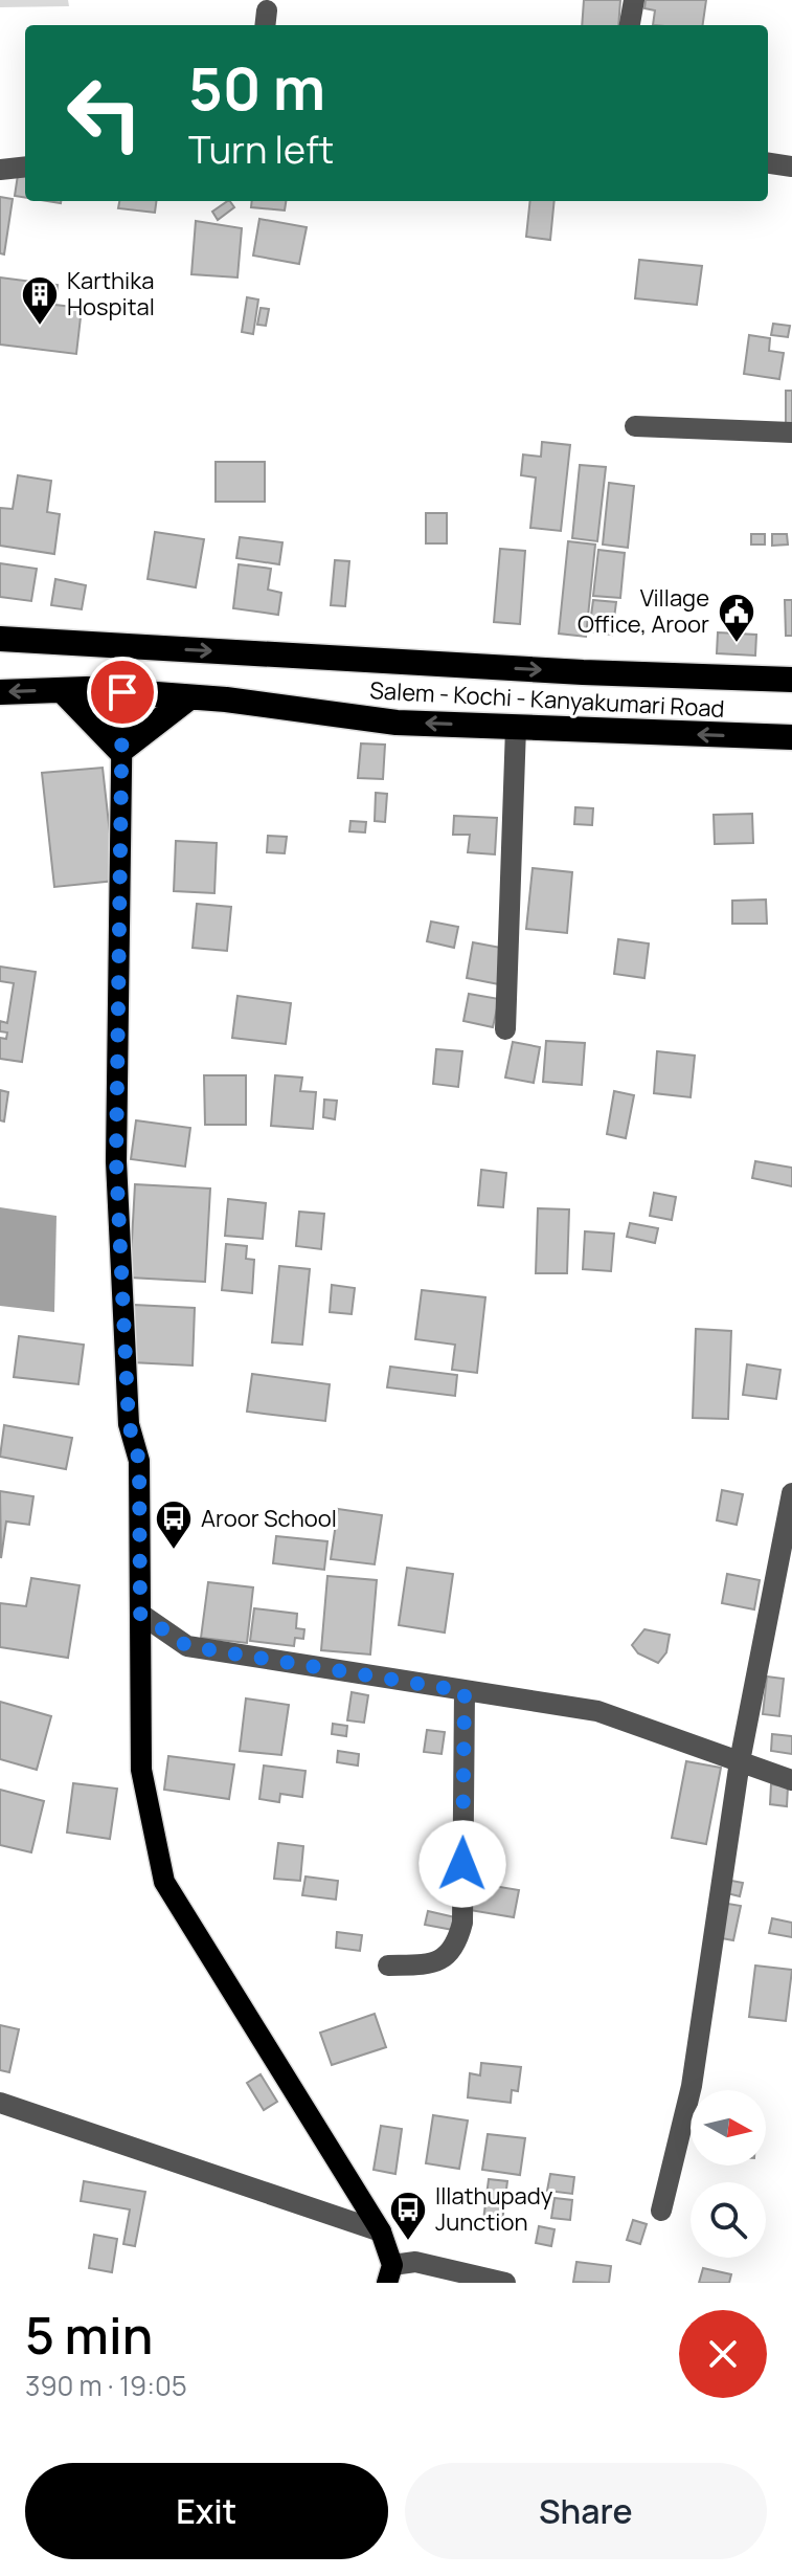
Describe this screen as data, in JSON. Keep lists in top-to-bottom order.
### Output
{
  "streets": {
    "highway": ["Salem - Kochi - Kanyakumari Road"]
  },
  "places": {
    "building": ["Karthika Hospital"],
    "public building": ["Village Office, Aroor"],
    "bus stop": ["Aroor School", "Illathupady Junction"]
  },
  "north": "right",
  "page": {
    "turn": ["50 m", "Turn left"],
    "heading": ["5 min", "390 m · 19:05"],
    "buttons": ["Exit", "Share"]
  }
}
